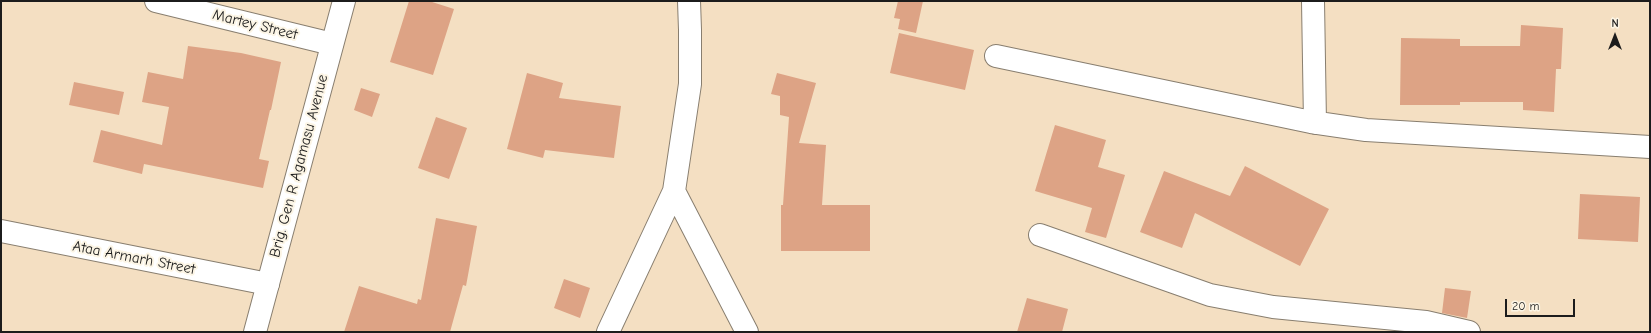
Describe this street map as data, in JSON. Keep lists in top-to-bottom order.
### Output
{
  "streets": {
    "street": ["Martey Street", "Brig. Gen R Agamasu Avenue", "Ataa Armarh Street"]
  },
  "crossings": [
    ["Martey Street", "Brig. Gen R Agamasu Avenue"],
    ["Brig. Gen R Agamasu Avenue", "Ataa Armarh Street"]
  ],
  "scale_bar": "20 m",
  "north": "top"
}
